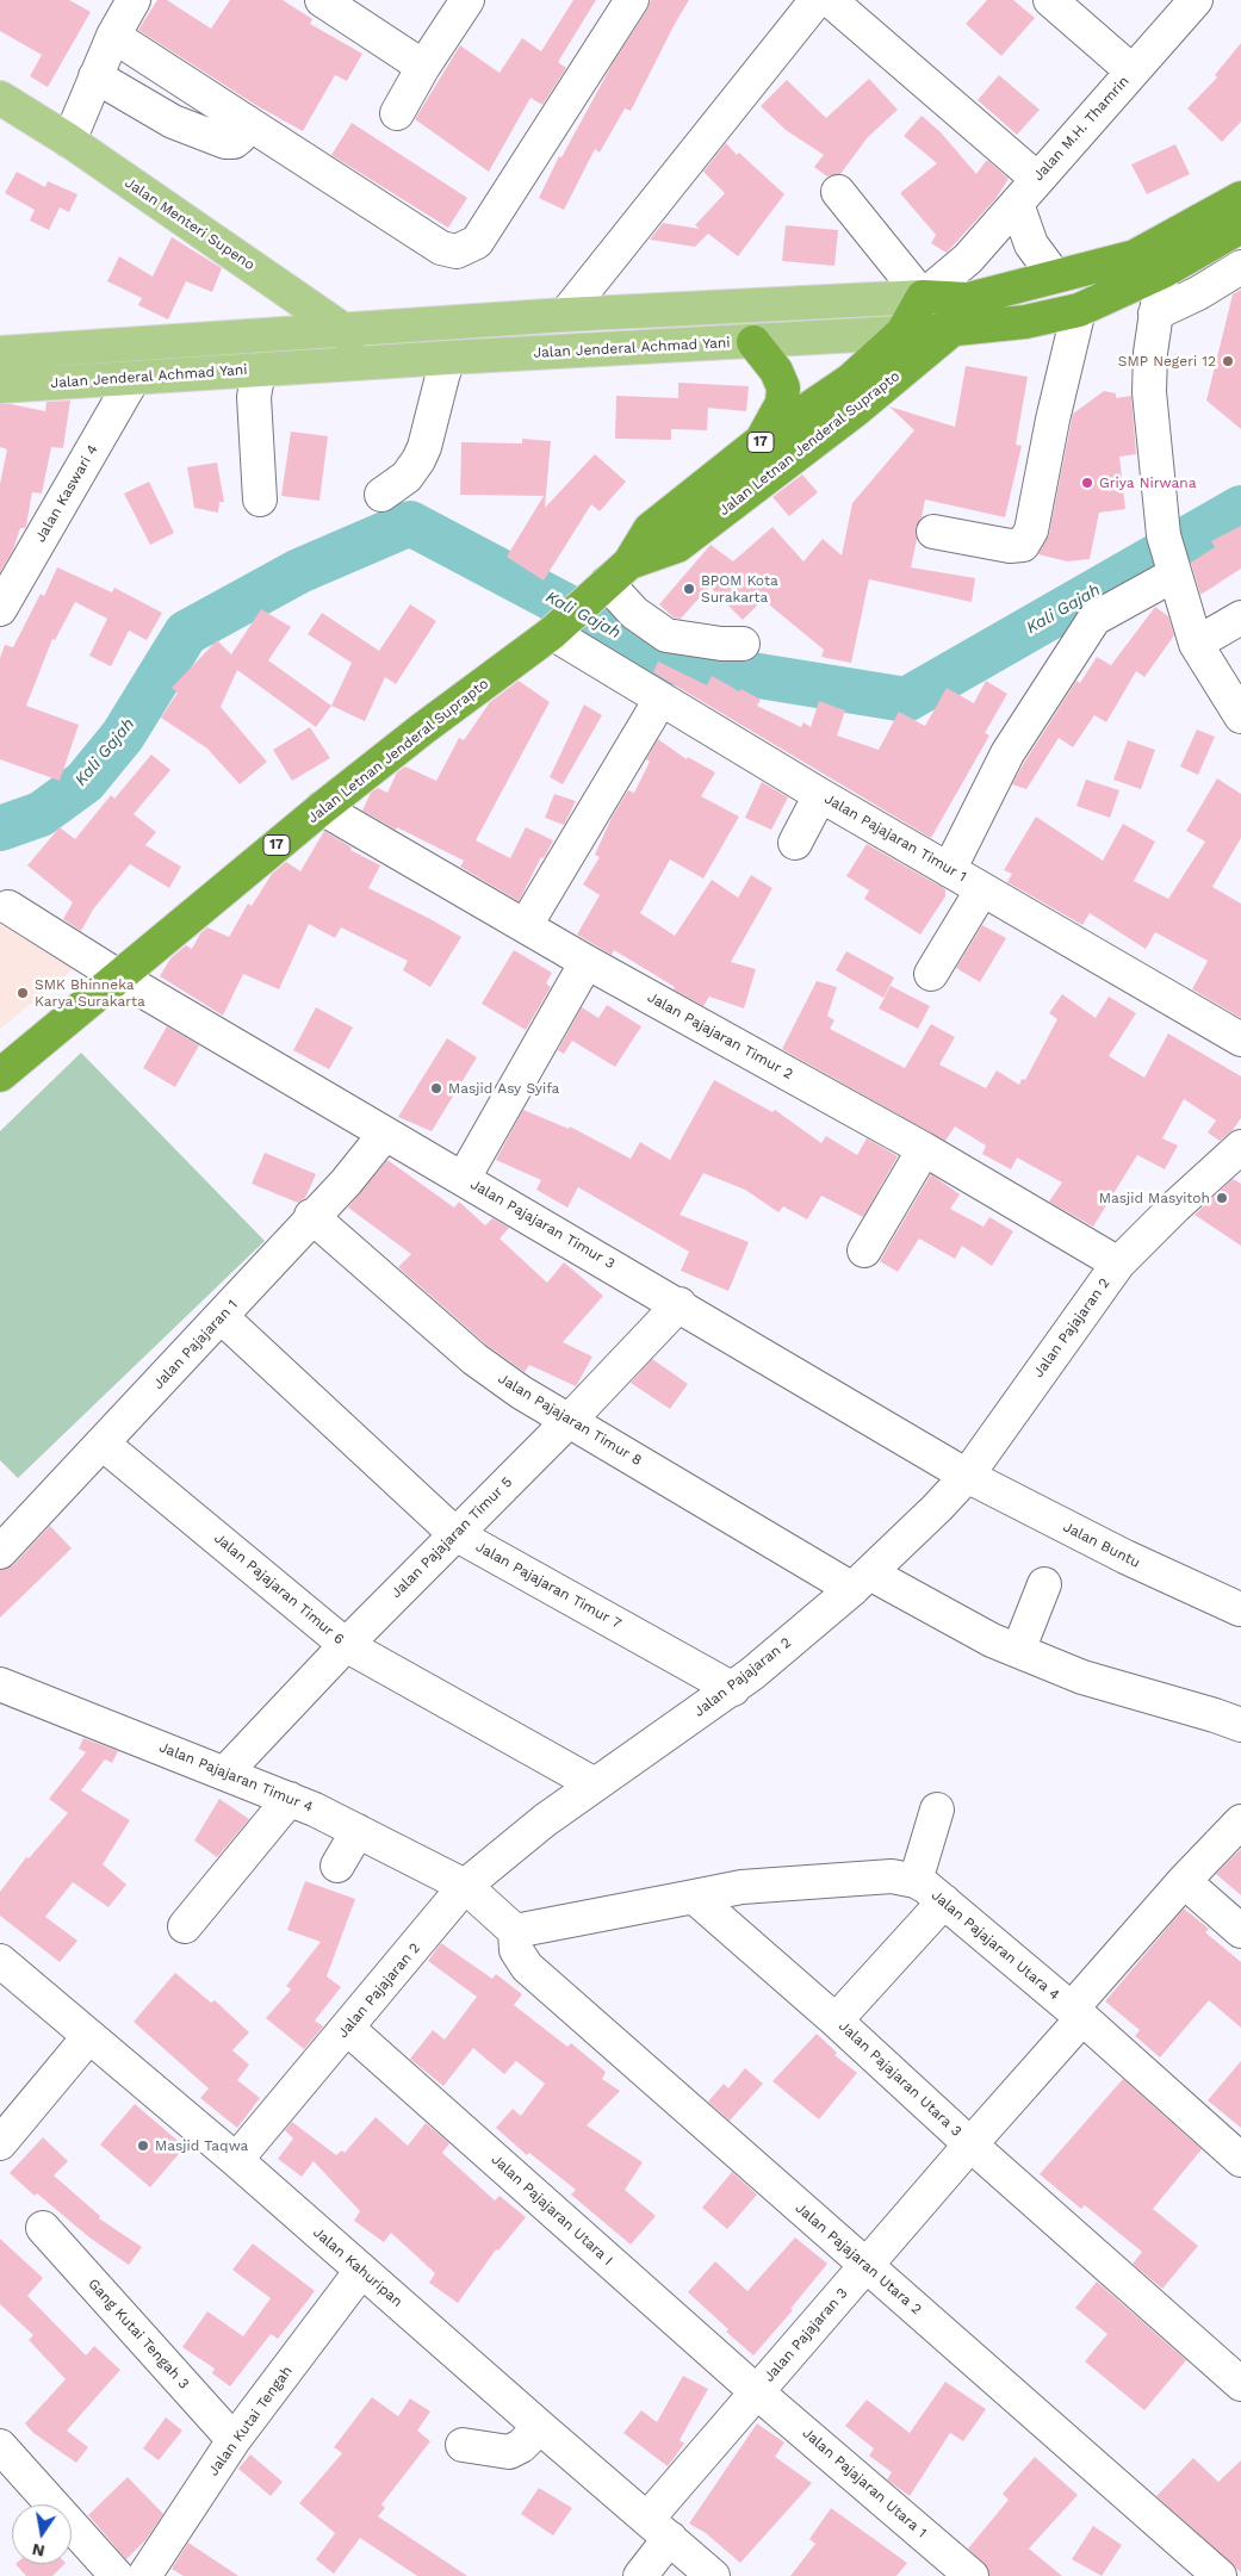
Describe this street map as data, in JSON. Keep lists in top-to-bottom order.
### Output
{
  "streets": {
    "highway": ["Jalan Jenderal Achmad Yani", "17", "Jalan Letnan Jenderal Suprapto"],
    "main road": ["Jalan Menteri Supeno"],
    "street": [
      "Jalan M.H. Thamrin",
      "Jalan Kaswari 4",
      "Jalan Pajajaran Timur 1",
      "Jalan Pajajaran Timur 2",
      "Jalan Pajajaran Timur 3",
      "Jalan Pajajaran 2",
      "Jalan Pajajaran 1",
      "Jalan Pajajaran Timur 8",
      "Jalan Pajajaran Timur 5",
      "Jalan Buntu",
      "Jalan Pajajaran Timur 7",
      "Jalan Pajajaran Timur 6",
      "Jalan Pajajaran Timur 4",
      "Jalan Pajajaran Utara 4",
      "Jalan Pajajaran Utara 3",
      "Jalan Pajajaran Utara I",
      "Jalan Pajajaran Utara 2",
      "Jalan Kahuripan",
      "Gang Kutai Tengah 3",
      "Jalan Pajajaran 3",
      "Jalan Kutai Tengah",
      "Jalan Pajajaran Utara 1"
    ]
  },
  "crossings": [
    ["Jalan M.H. Thamrin", "Jalan Letnan Jenderal Suprapto"],
    ["Jalan Menteri Supeno", "Jalan Jenderal Achmad Yani"],
    ["Jalan Jenderal Achmad Yani", "17"],
    ["Jalan Jenderal Achmad Yani", "Jalan Letnan Jenderal Suprapto"],
    ["Jalan Jenderal Achmad Yani", "Jalan Kaswari 4"],
    ["17", "Jalan Letnan Jenderal Suprapto"],
    ["Jalan Letnan Jenderal Suprapto", "Jalan Pajajaran Timur 1"],
    ["Jalan Letnan Jenderal Suprapto", "Jalan Pajajaran Timur 2"],
    ["Jalan Letnan Jenderal Suprapto", "Jalan Pajajaran Timur 3"],
    ["Jalan Pajajaran Timur 2", "Jalan Pajajaran 2"],
    ["Jalan Pajajaran Timur 3", "Jalan Pajajaran 2"],
    ["Jalan Pajajaran Timur 3", "Jalan Pajajaran 1"],
    ["Jalan Pajajaran Timur 3", "Jalan Pajajaran Timur 5"],
    ["Jalan Pajajaran Timur 3", "Jalan Buntu"],
    ["Jalan Pajajaran 2", "Jalan Pajajaran Timur 8"],
    ["Jalan Pajajaran 2", "Jalan Buntu"],
    ["Jalan Pajajaran 2", "Jalan Pajajaran Timur 7"],
    ["Jalan Pajajaran 2", "Jalan Pajajaran Timur 6"],
    ["Jalan Pajajaran 2", "Jalan Pajajaran Timur 4"],
    ["Jalan Pajajaran 2", "Jalan Pajajaran Utara I"],
    ["Jalan Pajajaran 2", "Jalan Kahuripan"],
    ["Jalan Pajajaran 1", "Jalan Pajajaran Timur 8"],
    ["Jalan Pajajaran 1", "Jalan Pajajaran Timur 7"],
    ["Jalan Pajajaran 1", "Jalan Pajajaran Timur 6"],
    ["Jalan Pajajaran Timur 8", "Jalan Pajajaran Timur 5"],
    ["Jalan Pajajaran Timur 5", "Jalan Pajajaran Timur 7"],
    ["Jalan Pajajaran Timur 5", "Jalan Pajajaran Timur 6"],
    ["Jalan Pajajaran Timur 5", "Jalan Pajajaran Timur 4"],
    ["Jalan Pajajaran Timur 4", "Jalan Pajajaran Utara 2"],
    ["Jalan Pajajaran Utara 4", "Jalan Pajajaran Utara 3"],
    ["Jalan Pajajaran Utara 4", "Jalan Pajajaran 3"],
    ["Jalan Pajajaran Utara 3", "Jalan Pajajaran 3"],
    ["Jalan Pajajaran Utara I", "Jalan Pajajaran 3"],
    ["Jalan Pajajaran Utara I", "Jalan Pajajaran Utara 1"],
    ["Jalan Pajajaran Utara 2", "Jalan Pajajaran 3"],
    ["Jalan Kahuripan", "Jalan Pajajaran 3"],
    ["Jalan Kahuripan", "Jalan Kutai Tengah"],
    ["Gang Kutai Tengah 3", "Jalan Kutai Tengah"],
    ["Jalan Pajajaran 3", "Jalan Pajajaran Utara 1"]
  ],
  "water": ["Kali Gajah"],
  "places": [
    "SMP Negeri 12",
    "Griya Nirwana",
    "BPOM Kota Surakarta",
    "SMK Bhinneka Karya Surakarta",
    "Masjid Asy Syifa",
    "Masjid Masyitoh",
    "Masjid Taqwa"
  ],
  "north": "bottom"
}
